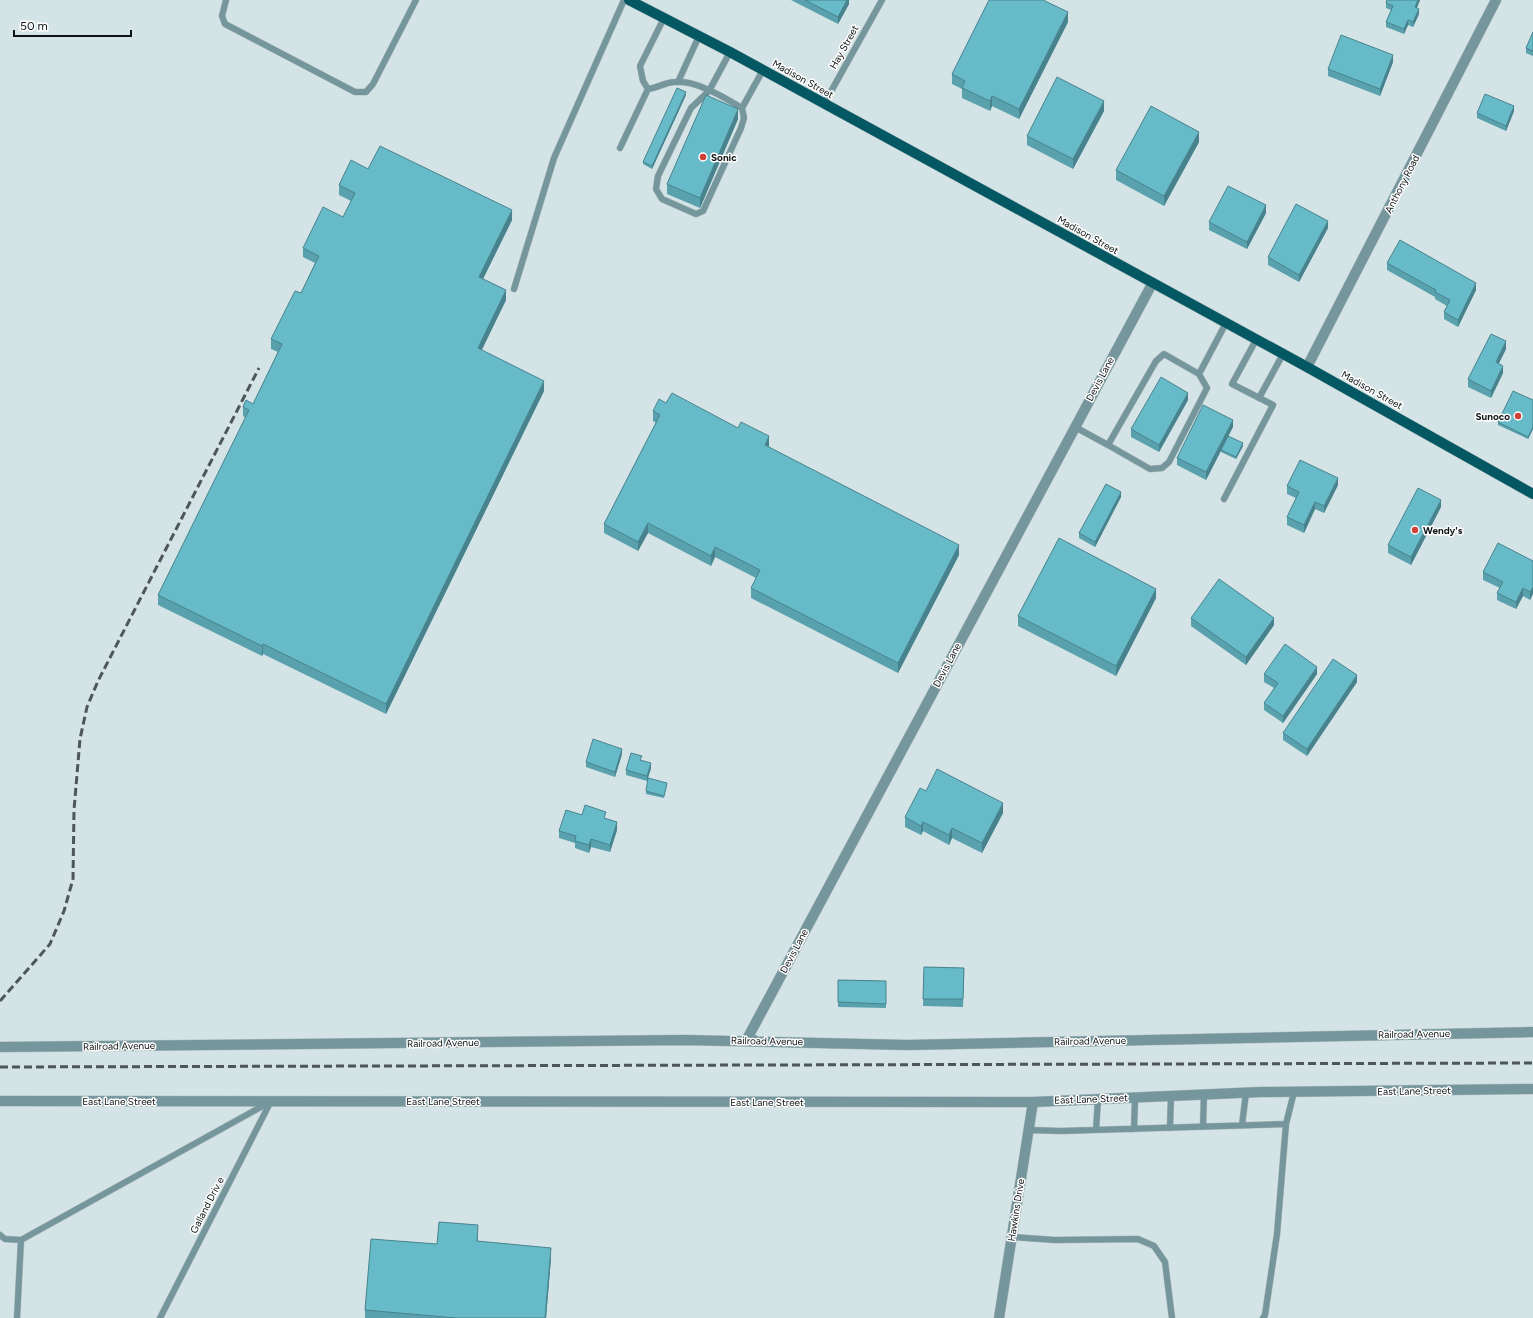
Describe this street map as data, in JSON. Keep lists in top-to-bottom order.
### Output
{
  "streets": {
    "main road": ["Madison Street"],
    "street": [
      "Anthony Road",
      "Devis Lane",
      "Railroad Avenue",
      "East Lane Street",
      "Hawkins Drive"
    ],
    "lane": ["Hay Street", "Galland Driv e"]
  },
  "crossings": [
    ["Hay Street", "Madison Street"],
    ["Madison Street", "Anthony Road"],
    ["Madison Street", "Devis Lane"],
    ["Devis Lane", "Railroad Avenue"],
    ["East Lane Street", "Galland Driv e"],
    ["East Lane Street", "Hawkins Drive"]
  ],
  "places": ["Sonic", "Sunoco", "Wendy's"],
  "scale_bar": "50 m"
}
